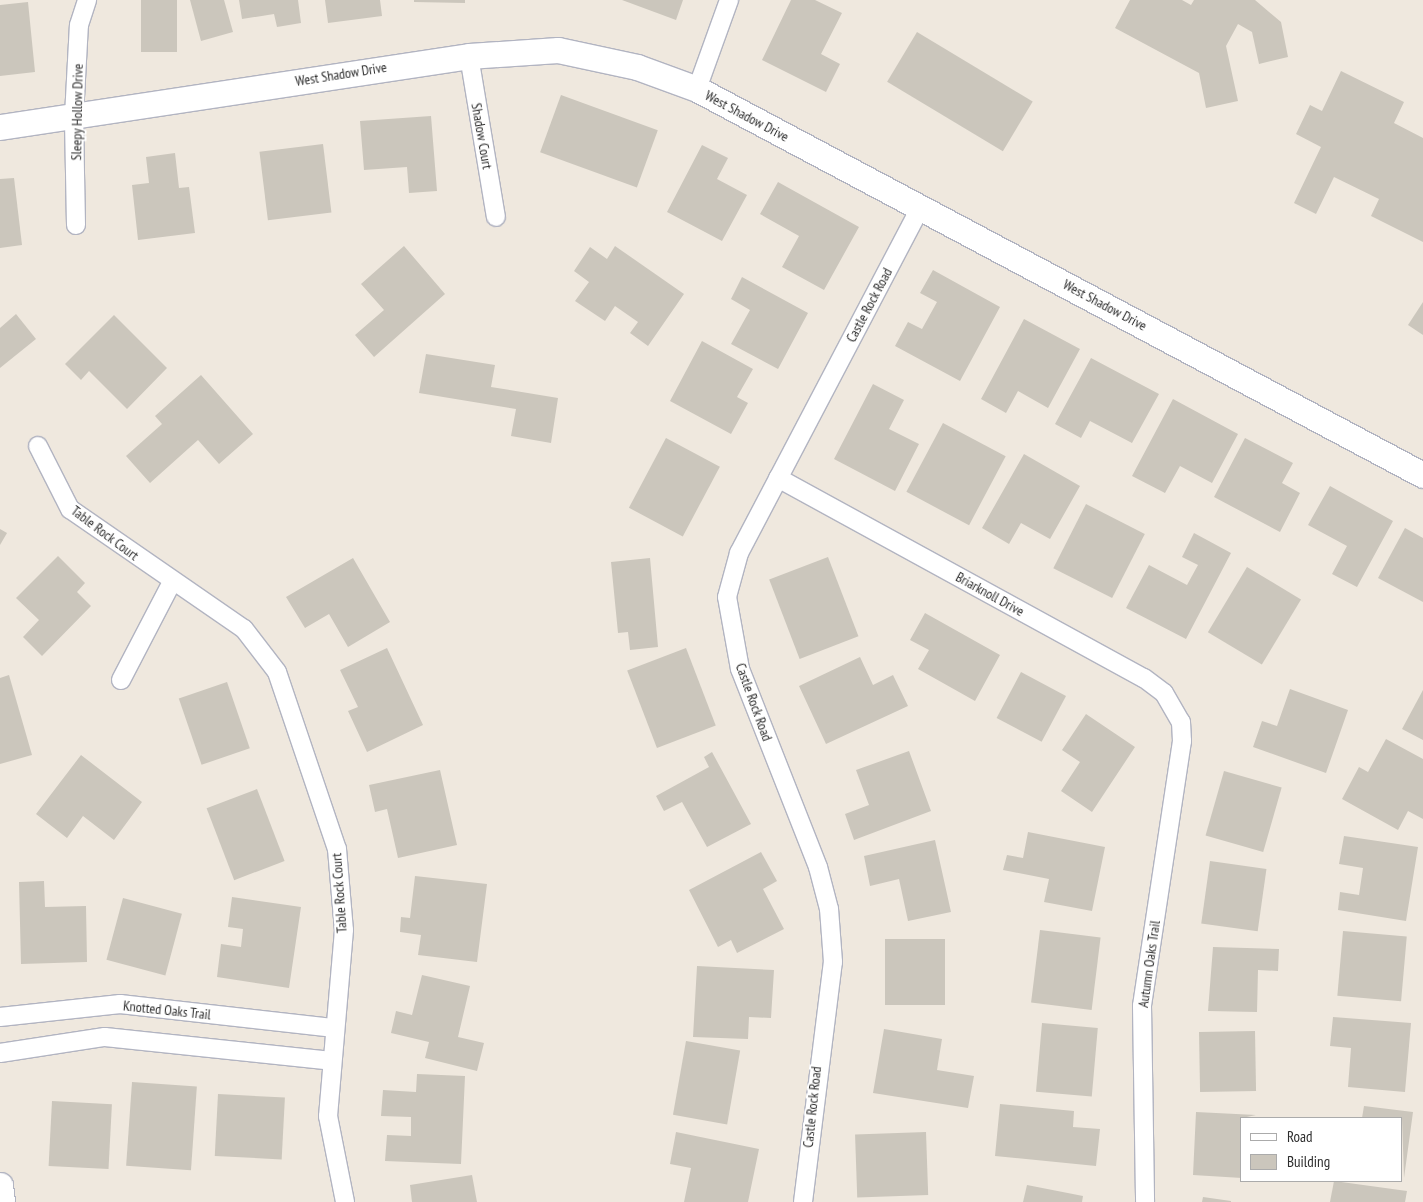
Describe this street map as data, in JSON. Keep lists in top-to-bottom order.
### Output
{
  "streets": {
    "street": [
      "West Shadow Drive",
      "Sleepy Hollow Drive",
      "Shadow Court",
      "Castle Rock Road",
      "Table Rock Court",
      "Briarknoll Drive",
      "Autumn Oaks Trail",
      "Knotted Oaks Trail"
    ]
  },
  "crossings": [
    ["West Shadow Drive", "Sleepy Hollow Drive"],
    ["West Shadow Drive", "Shadow Court"],
    ["West Shadow Drive", "Castle Rock Road"],
    ["Castle Rock Road", "Briarknoll Drive"],
    ["Table Rock Court", "Knotted Oaks Trail"],
    ["Briarknoll Drive", "Autumn Oaks Trail"]
  ],
  "legend": ["Road", "Building"]
}
